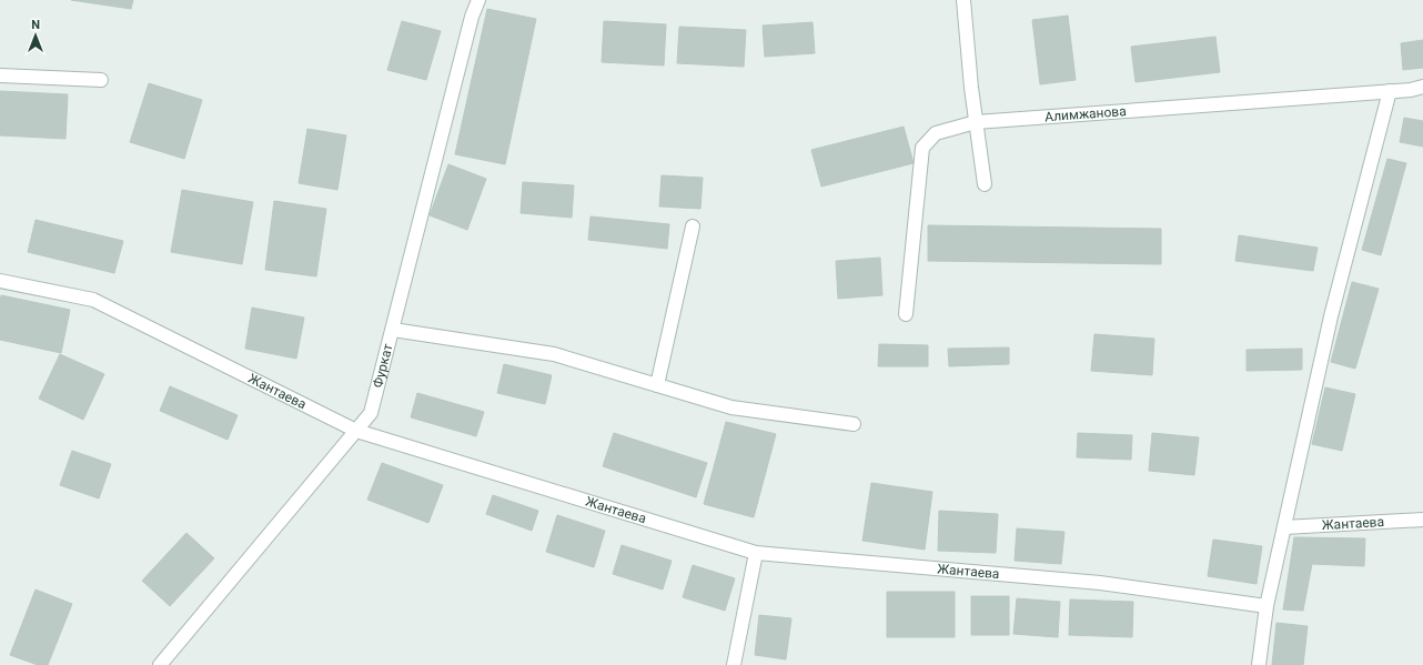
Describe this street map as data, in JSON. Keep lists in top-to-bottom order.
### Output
{
  "streets": {
    "street": ["Алимжанова", "Фуркат", "Жантаева"]
  },
  "crossings": [
    ["Фуркат", "Жантаева"]
  ],
  "north": "top"
}
